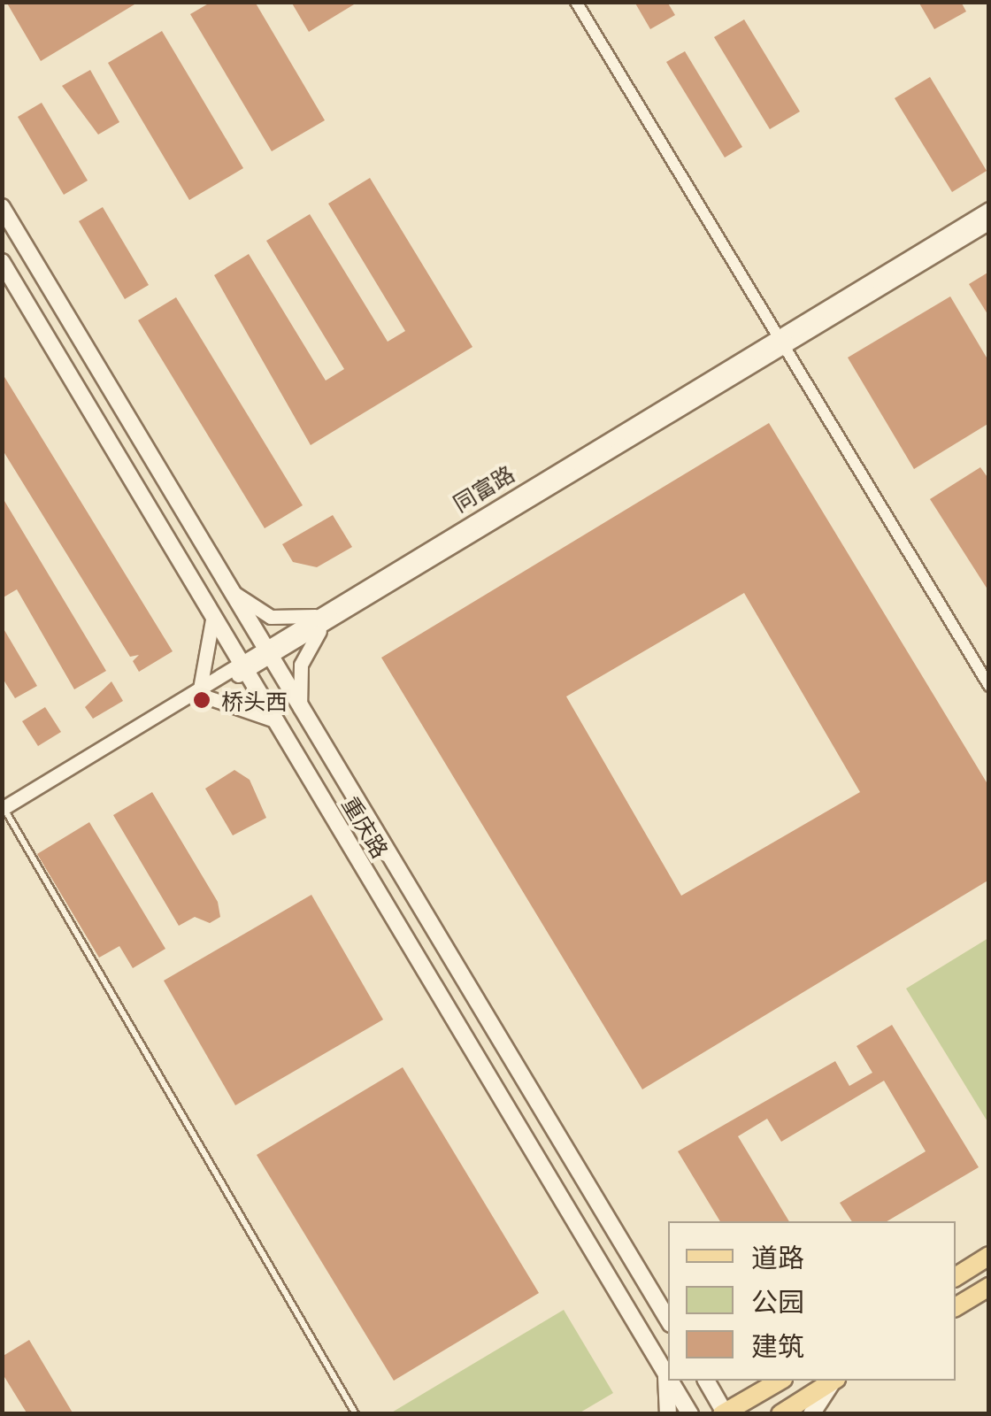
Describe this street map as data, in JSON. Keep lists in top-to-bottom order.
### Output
{
  "streets": {
    "main road": ["重庆路"],
    "street": ["同富路"]
  },
  "crossings": [
    ["同富路", "重庆路"]
  ],
  "places": ["桥头西"],
  "legend": ["道路", "公园", "建筑"]
}
